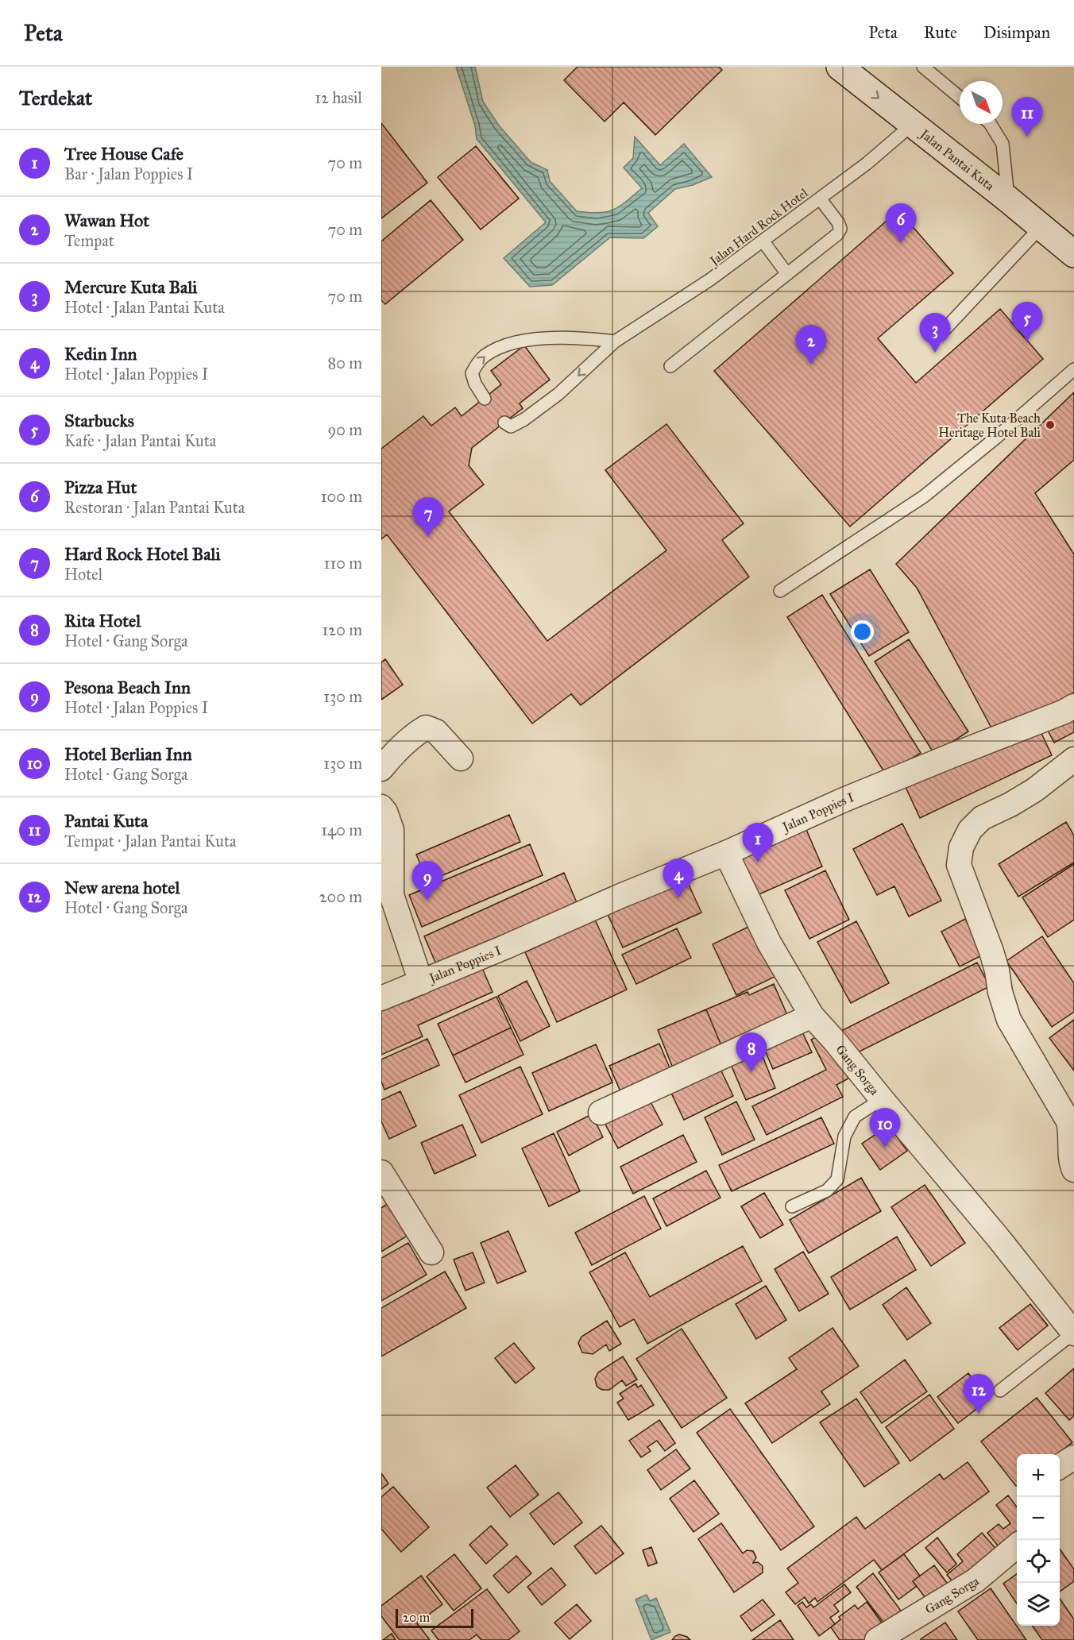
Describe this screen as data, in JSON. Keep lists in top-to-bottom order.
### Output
{
  "streets": {
    "main road": ["Jalan Pantai Kuta"],
    "street": ["Jalan Poppies I", "Gang Sorga"],
    "lane": ["Jalan Hard Rock Hotel"]
  },
  "crossings": [
    ["Jalan Pantai Kuta", "Jalan Hard Rock Hotel"],
    ["Jalan Poppies I", "Gang Sorga"]
  ],
  "places": ["The Kuta Beach Heritage Hotel Bali"],
  "scale_bar": "20 m",
  "north": "bottom right",
  "page": {
    "header": "Peta",
    "nav": ["Peta", "Rute", "Disimpan"],
    "heading": ["Terdekat", "12 hasil"],
    "pins": [
      "11",
      "6",
      "5",
      "3",
      "2",
      "7",
      "1",
      "4",
      "9",
      "8",
      "10",
      "12"
    ],
    "list": [
      {
        "mark": "1",
        "name": "Tree House Cafe",
        "note": "Bar · Jalan Poppies I",
        "value": "70 m"
      },
      {
        "mark": "2",
        "name": "Wawan Hot",
        "note": "Tempat",
        "value": "70 m"
      },
      {
        "mark": "3",
        "name": "Mercure Kuta Bali",
        "note": "Hotel · Jalan Pantai Kuta",
        "value": "70 m"
      },
      {
        "mark": "4",
        "name": "Kedin Inn",
        "note": "Hotel · Jalan Poppies I",
        "value": "80 m"
      },
      {
        "mark": "5",
        "name": "Starbucks",
        "note": "Kafe · Jalan Pantai Kuta",
        "value": "90 m"
      },
      {
        "mark": "6",
        "name": "Pizza Hut",
        "note": "Restoran · Jalan Pantai Kuta",
        "value": "100 m"
      },
      {
        "mark": "7",
        "name": "Hard Rock Hotel Bali",
        "note": "Hotel",
        "value": "110 m"
      },
      {
        "mark": "8",
        "name": "Rita Hotel",
        "note": "Hotel · Gang Sorga",
        "value": "120 m"
      },
      {
        "mark": "9",
        "name": "Pesona Beach Inn",
        "note": "Hotel · Jalan Poppies I",
        "value": "130 m"
      },
      {
        "mark": "10",
        "name": "Hotel Berlian Inn",
        "note": "Hotel · Gang Sorga",
        "value": "130 m"
      },
      {
        "mark": "11",
        "name": "Pantai Kuta",
        "note": "Tempat · Jalan Pantai Kuta",
        "value": "140 m"
      },
      {
        "mark": "12",
        "name": "New arena hotel",
        "note": "Hotel · Gang Sorga",
        "value": "200 m"
      }
    ],
    "map_buttons": ["+", "−"],
    "scale": "20 m"
  }
}
